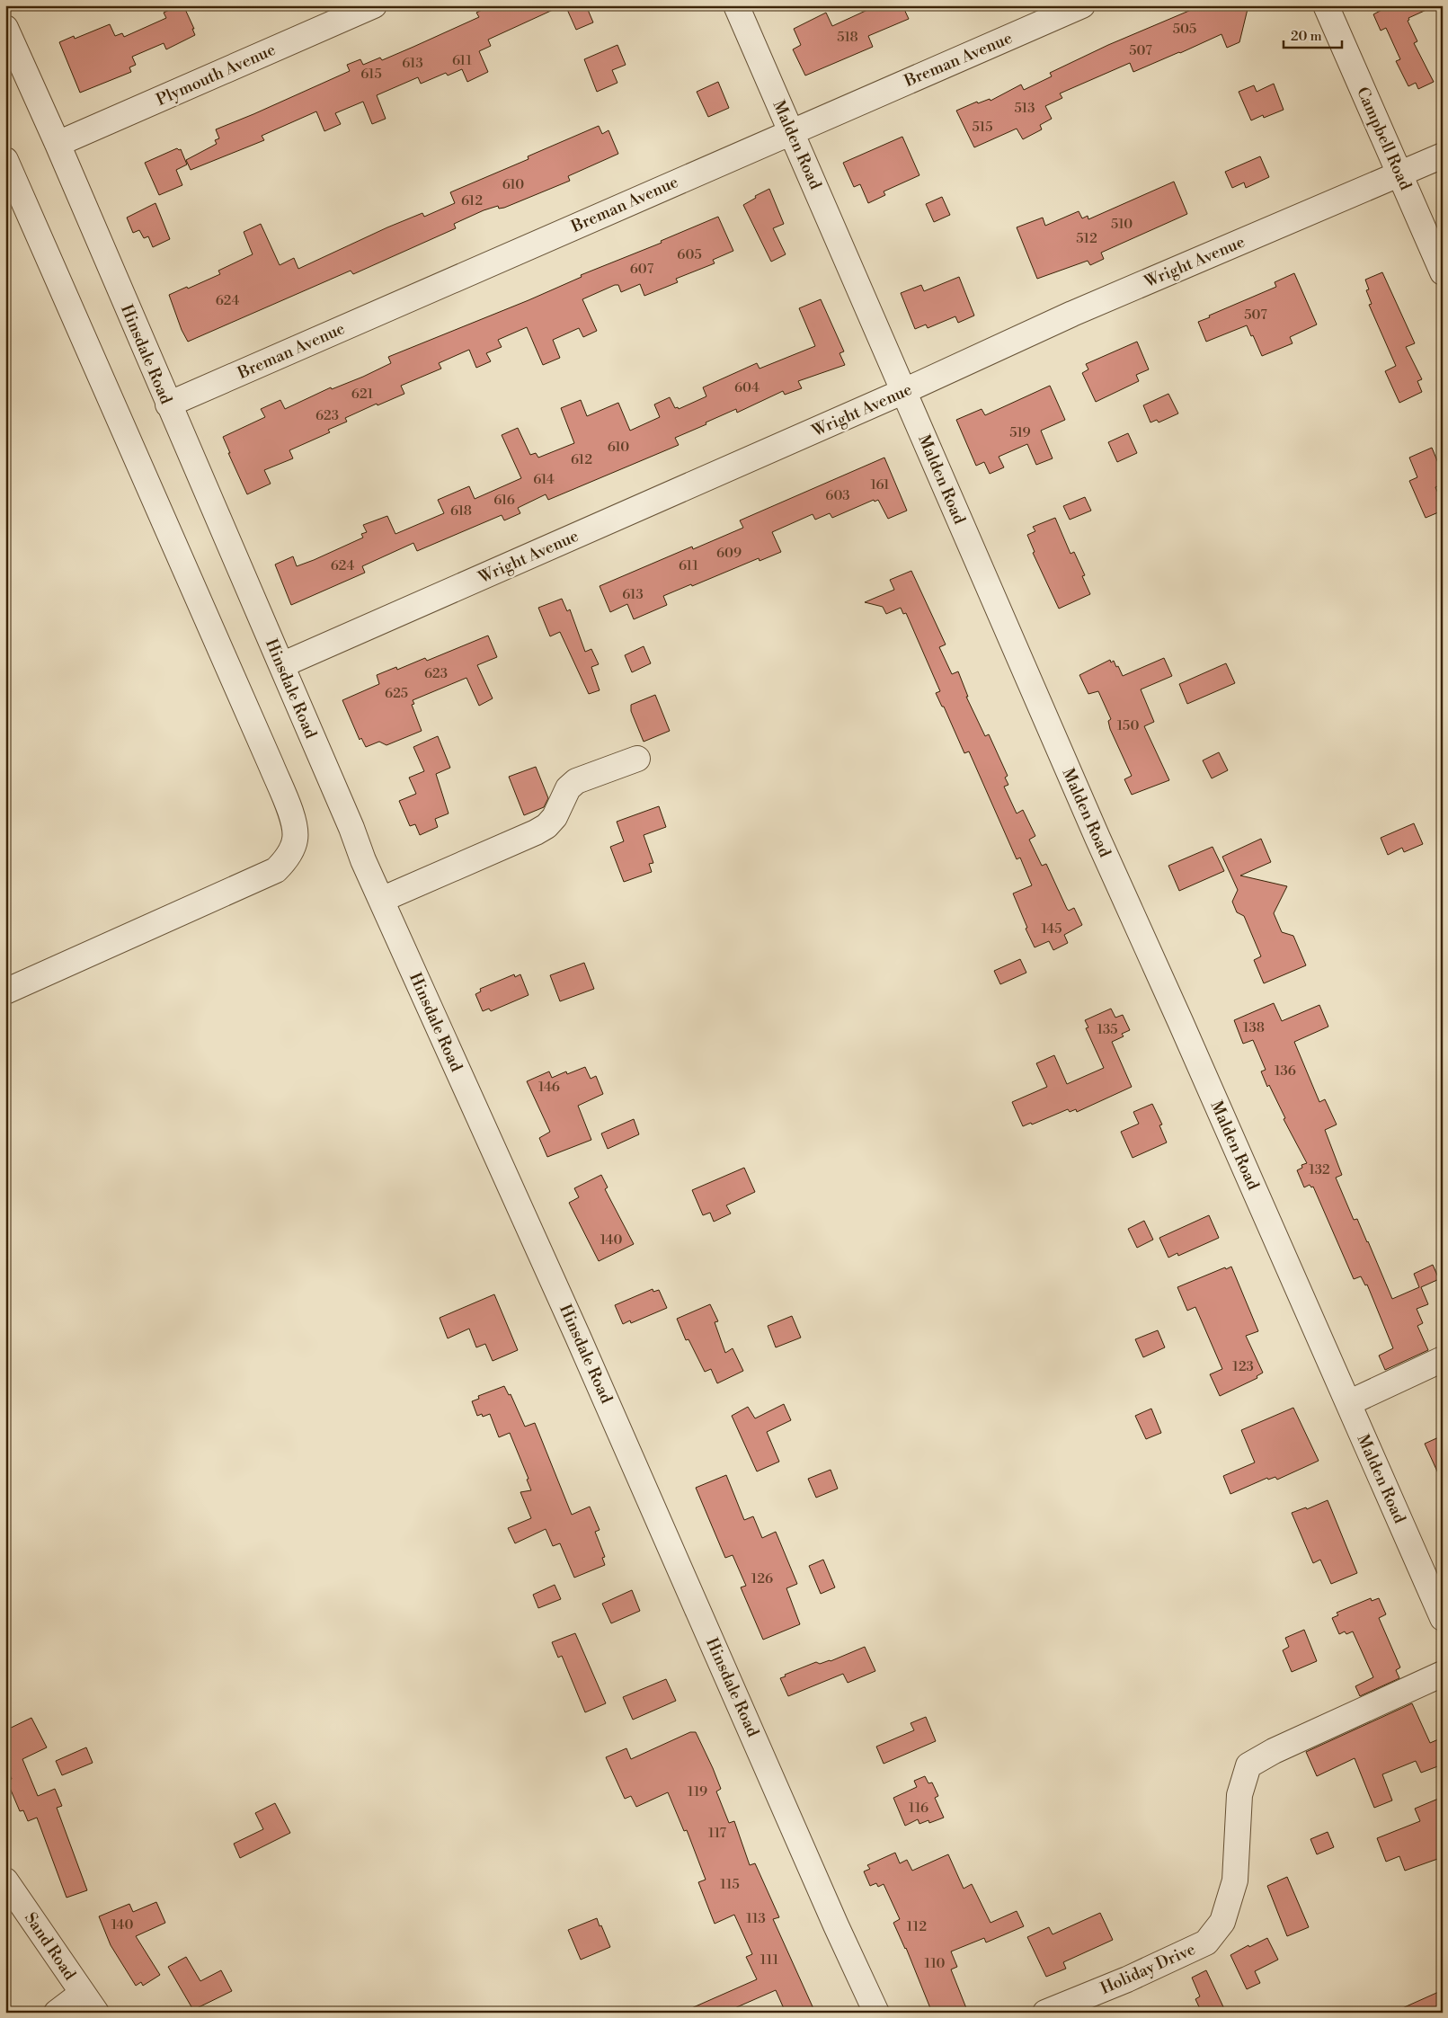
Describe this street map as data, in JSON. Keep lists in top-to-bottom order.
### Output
{
  "streets": {
    "street": [
      "Breman Avenue",
      "Plymouth Avenue",
      "Campbell Road",
      "Malden Road",
      "Wright Avenue",
      "Hinsdale Road",
      "Sand Road",
      "Holiday Drive"
    ]
  },
  "crossings": [
    ["Breman Avenue", "Malden Road"],
    ["Breman Avenue", "Hinsdale Road"],
    ["Plymouth Avenue", "Hinsdale Road"],
    ["Campbell Road", "Wright Avenue"],
    ["Malden Road", "Wright Avenue"],
    ["Wright Avenue", "Hinsdale Road"]
  ],
  "house_numbers": [
    "505",
    "518",
    "507",
    "611",
    "613",
    "615",
    "513",
    "515",
    "610",
    "612",
    "510",
    "512",
    "605",
    "607",
    "624",
    "507",
    "604",
    "621",
    "623",
    "519",
    "610",
    "612",
    "614",
    "161",
    "603",
    "616",
    "618",
    "609",
    "624",
    "611",
    "613",
    "623",
    "625",
    "150",
    "145",
    "138",
    "135",
    "136",
    "146",
    "132",
    "140",
    "123",
    "126",
    "119",
    "116",
    "117",
    "115",
    "113",
    "140",
    "112",
    "111",
    "110"
  ],
  "scale_bar": "20 m"
}
